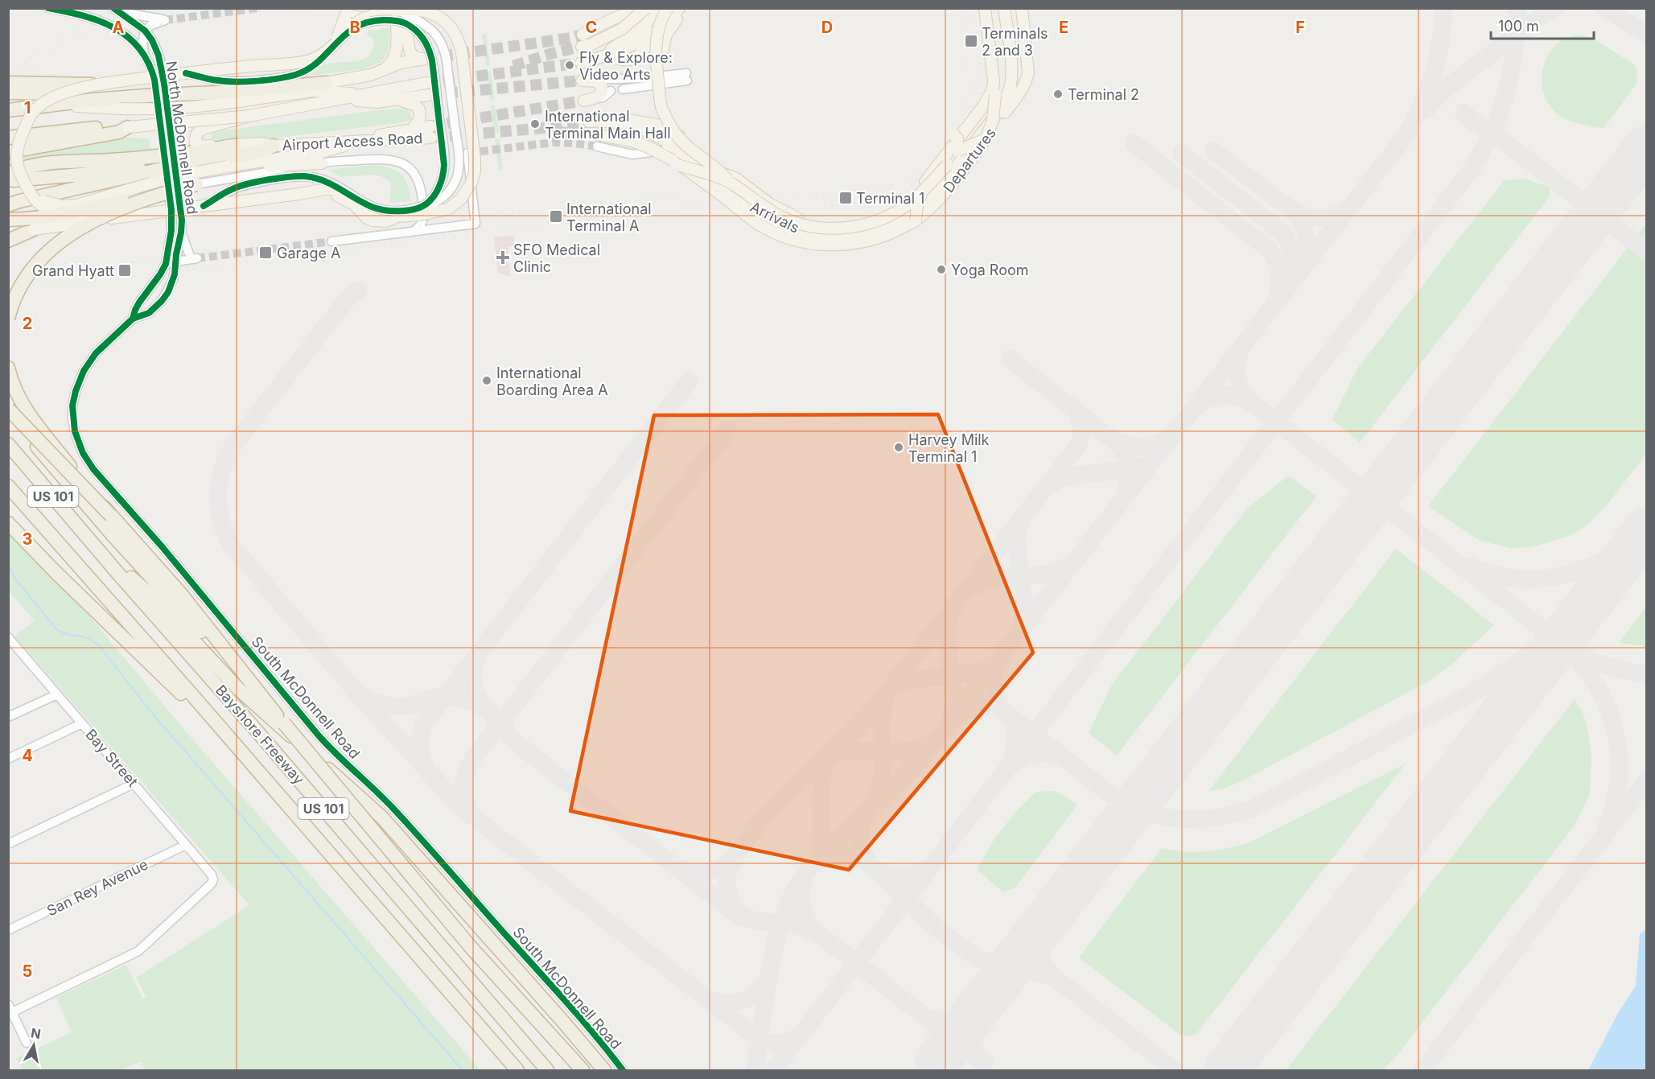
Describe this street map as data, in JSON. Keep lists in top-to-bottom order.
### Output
{
  "streets": {
    "highway": ["US 101", "Bayshore Freeway"],
    "main road": ["Airport Access Road", "Departures", "Arrivals"],
    "street": [
      "North McDonnell Road",
      "South McDonnell Road",
      "Bay Street",
      "San Rey Avenue"
    ]
  },
  "crossings": [
    ["North McDonnell Road", "South McDonnell Road"],
    ["Departures", "Arrivals"],
    ["Bay Street", "San Rey Avenue"]
  ],
  "places": {
    "transit": [
      "Terminals 2 and 3",
      "Terminal 1",
      "International Terminal A",
      "Garage A",
      "Grand Hyatt"
    ],
    "other": [
      "Fly & Explore: Video Arts",
      "Terminal 2",
      "International Terminal Main Hall",
      "Yoga Room",
      "International Boarding Area A",
      "Harvey Milk Terminal 1"
    ],
    "health": ["SFO Medical Clinic"]
  },
  "scale_bar": "100 m",
  "north": "top",
  "grid": {
    "columns": [
      "A",
      "B",
      "C",
      "D",
      "E",
      "F"
    ],
    "rows": [
      "1",
      "2",
      "3",
      "4",
      "5"
    ]
  }
}
